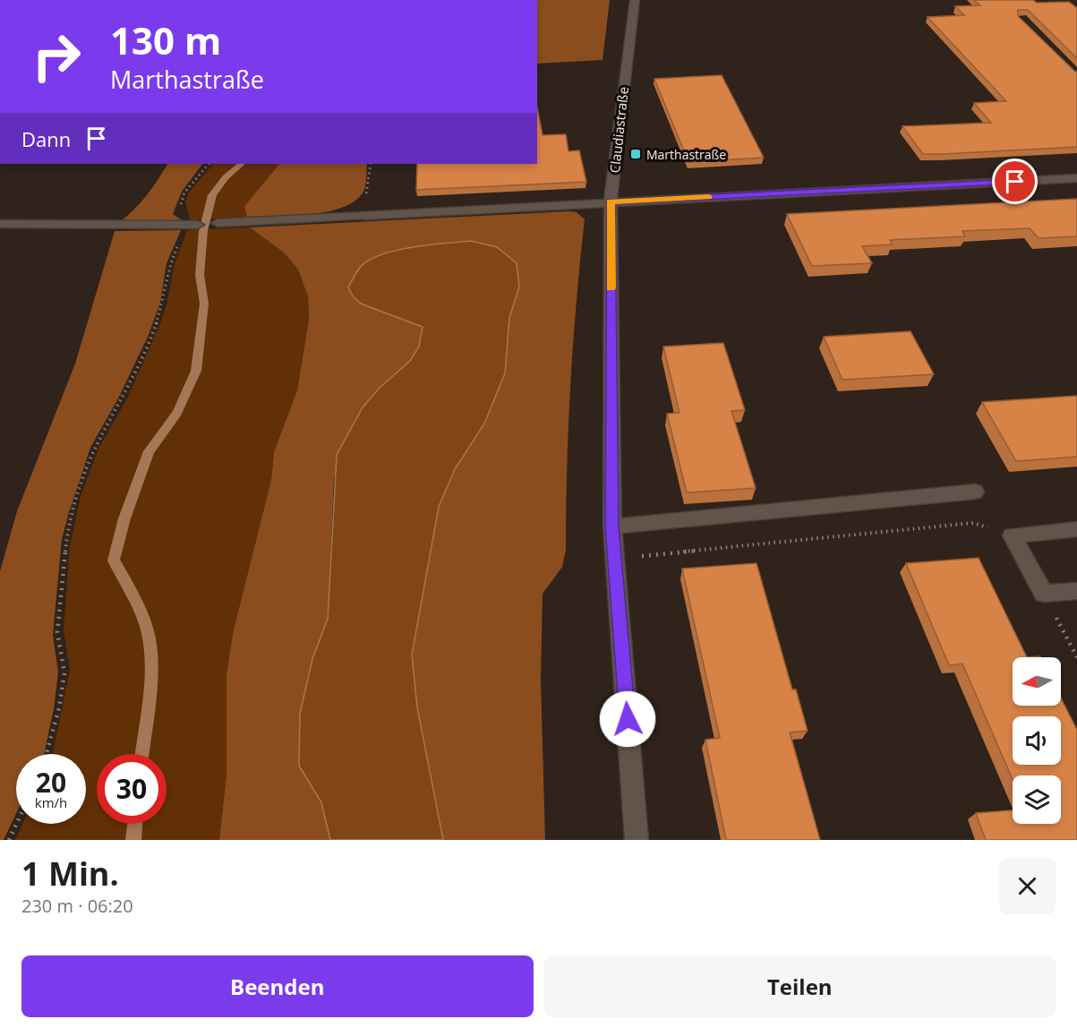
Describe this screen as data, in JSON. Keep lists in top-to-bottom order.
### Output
{
  "streets": {
    "street": ["Claudiastraße"]
  },
  "places": {
    "transit": ["Marthastraße"]
  },
  "north": "left",
  "page": {
    "turn": ["130 m", "Marthastraße"],
    "then": "Dann",
    "speed": "20 km/h",
    "limit": "30",
    "heading": ["1 Min.", "230 m · 06:20"],
    "buttons": ["Beenden", "Teilen"]
  }
}
